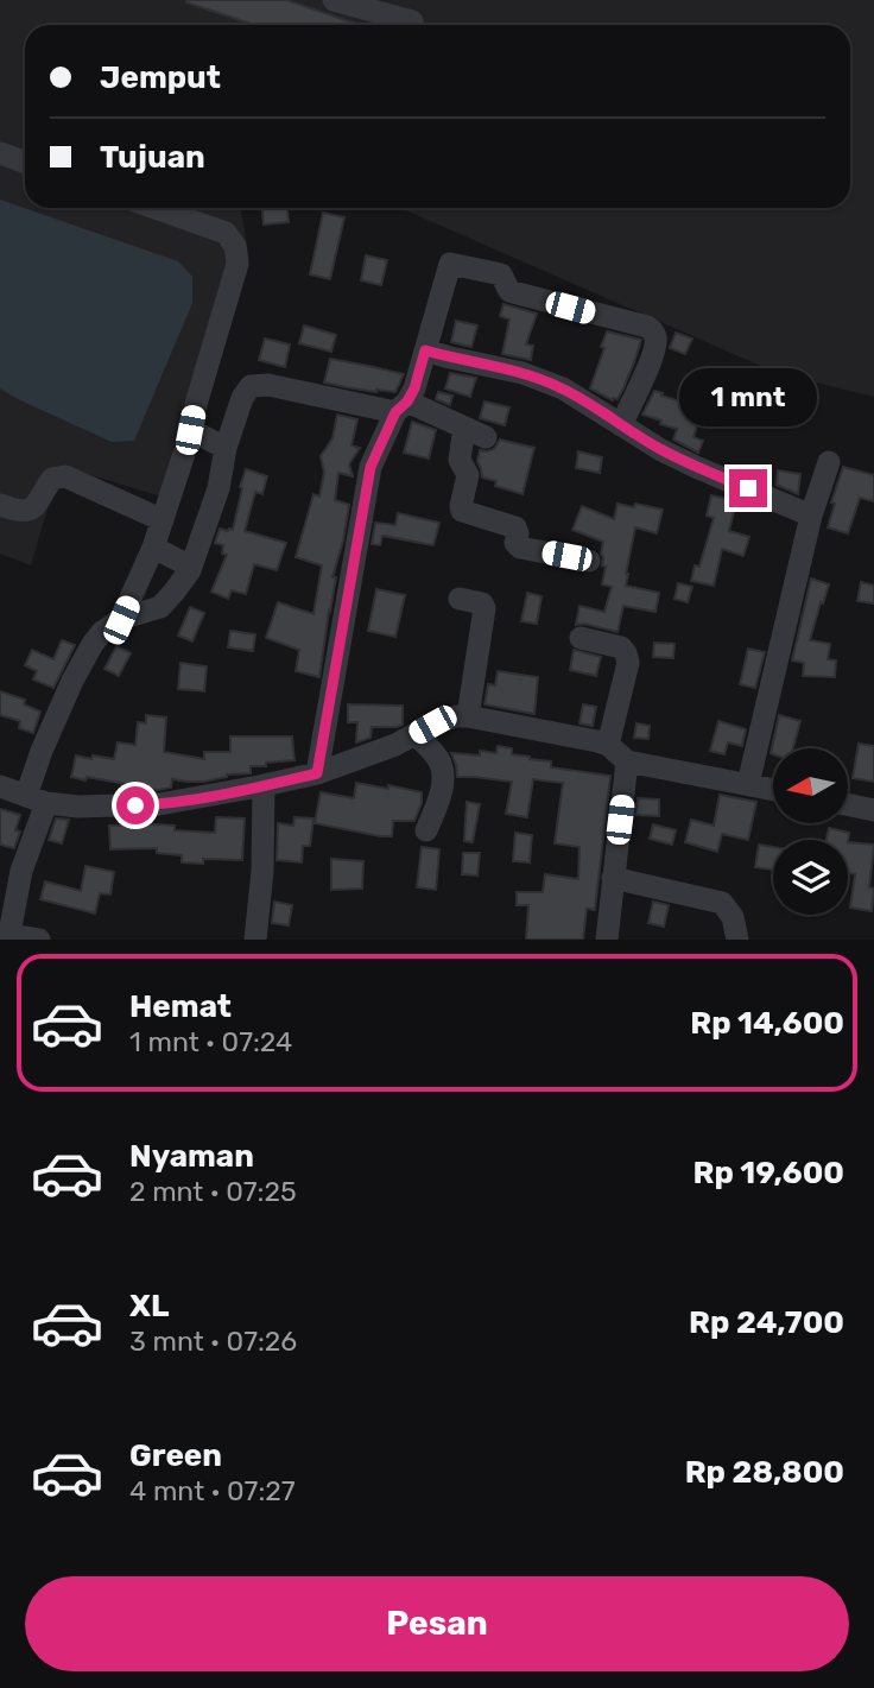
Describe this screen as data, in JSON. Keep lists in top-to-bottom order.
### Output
{
  "north": "left",
  "page": {
    "banner": ["Jemput", "Tujuan"],
    "bubble": "1 mnt",
    "list": [
      {
        "name": "Hemat",
        "note": "1 mnt · 07:24",
        "value": "Rp 14,600"
      },
      {
        "name": "Nyaman",
        "note": "2 mnt · 07:25",
        "value": "Rp 19,600"
      },
      {
        "name": "XL",
        "note": "3 mnt · 07:26",
        "value": "Rp 24,700"
      },
      {
        "name": "Green",
        "note": "4 mnt · 07:27",
        "value": "Rp 28,800"
      }
    ],
    "buttons": "Pesan"
  }
}
